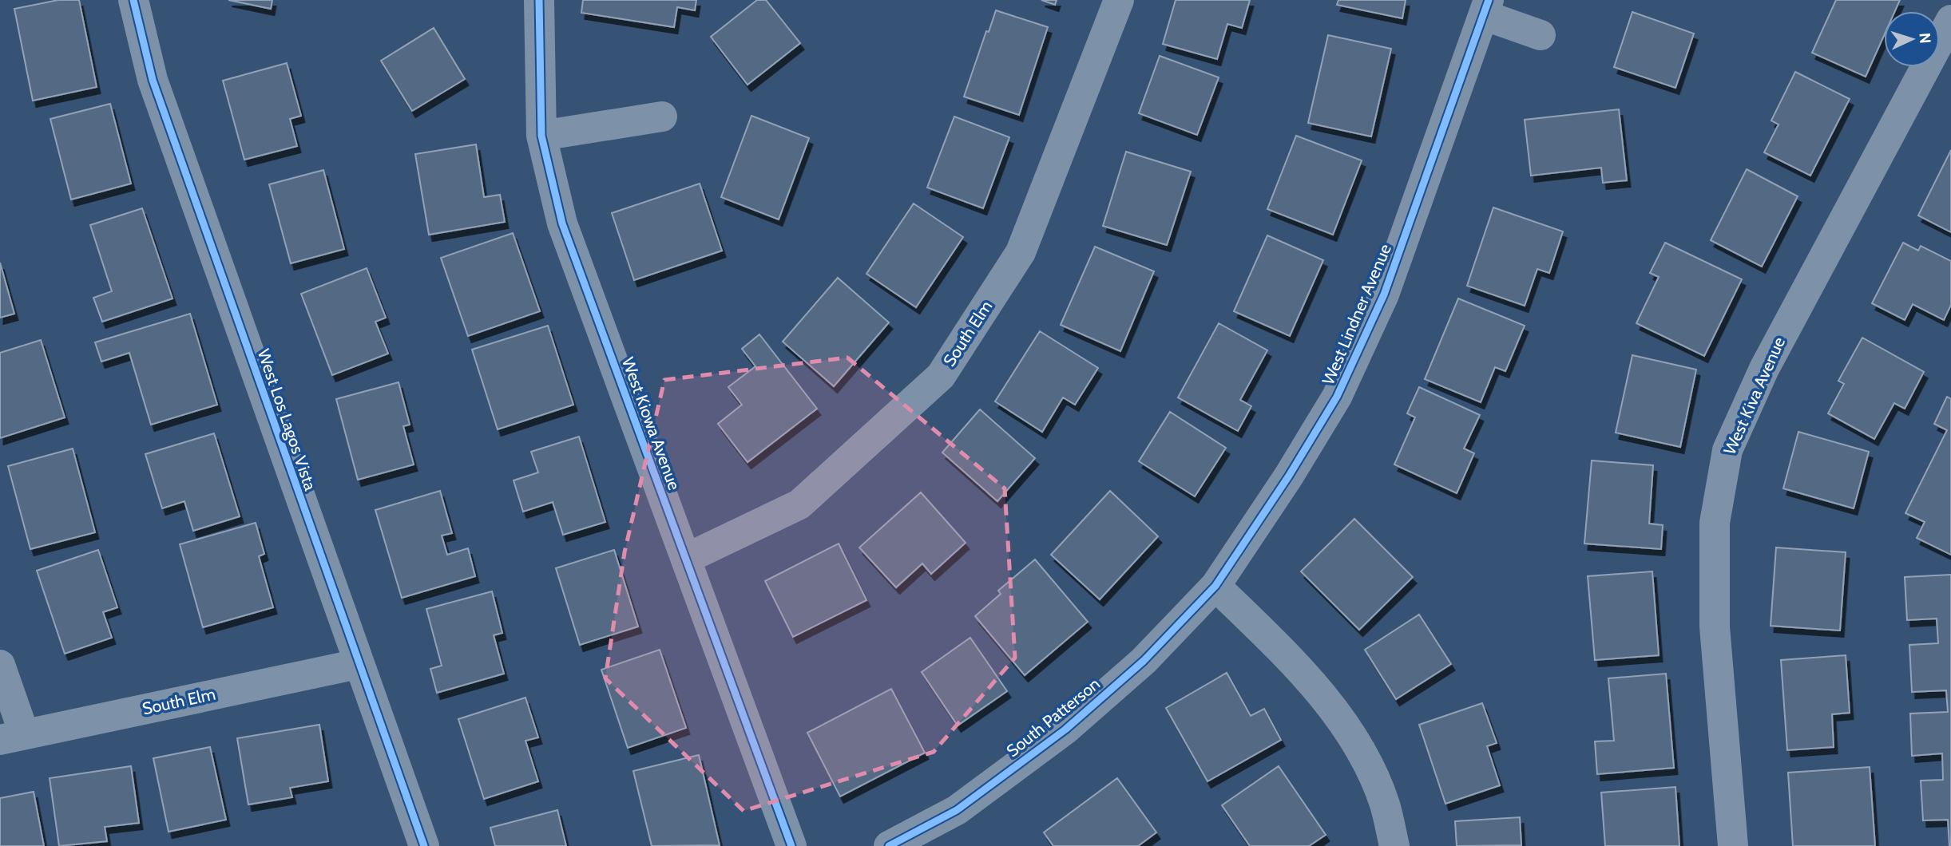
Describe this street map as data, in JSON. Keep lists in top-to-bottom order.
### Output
{
  "streets": {
    "street": [
      "West Lindner Avenue",
      "South Elm",
      "West Kiva Avenue",
      "West Los Lagos Vista",
      "West Kiowa Avenue",
      "South Patterson"
    ]
  },
  "crossings": [
    ["West Lindner Avenue", "South Patterson"],
    ["South Elm", "West Los Lagos Vista"],
    ["South Elm", "West Kiowa Avenue"]
  ],
  "north": "right"
}
